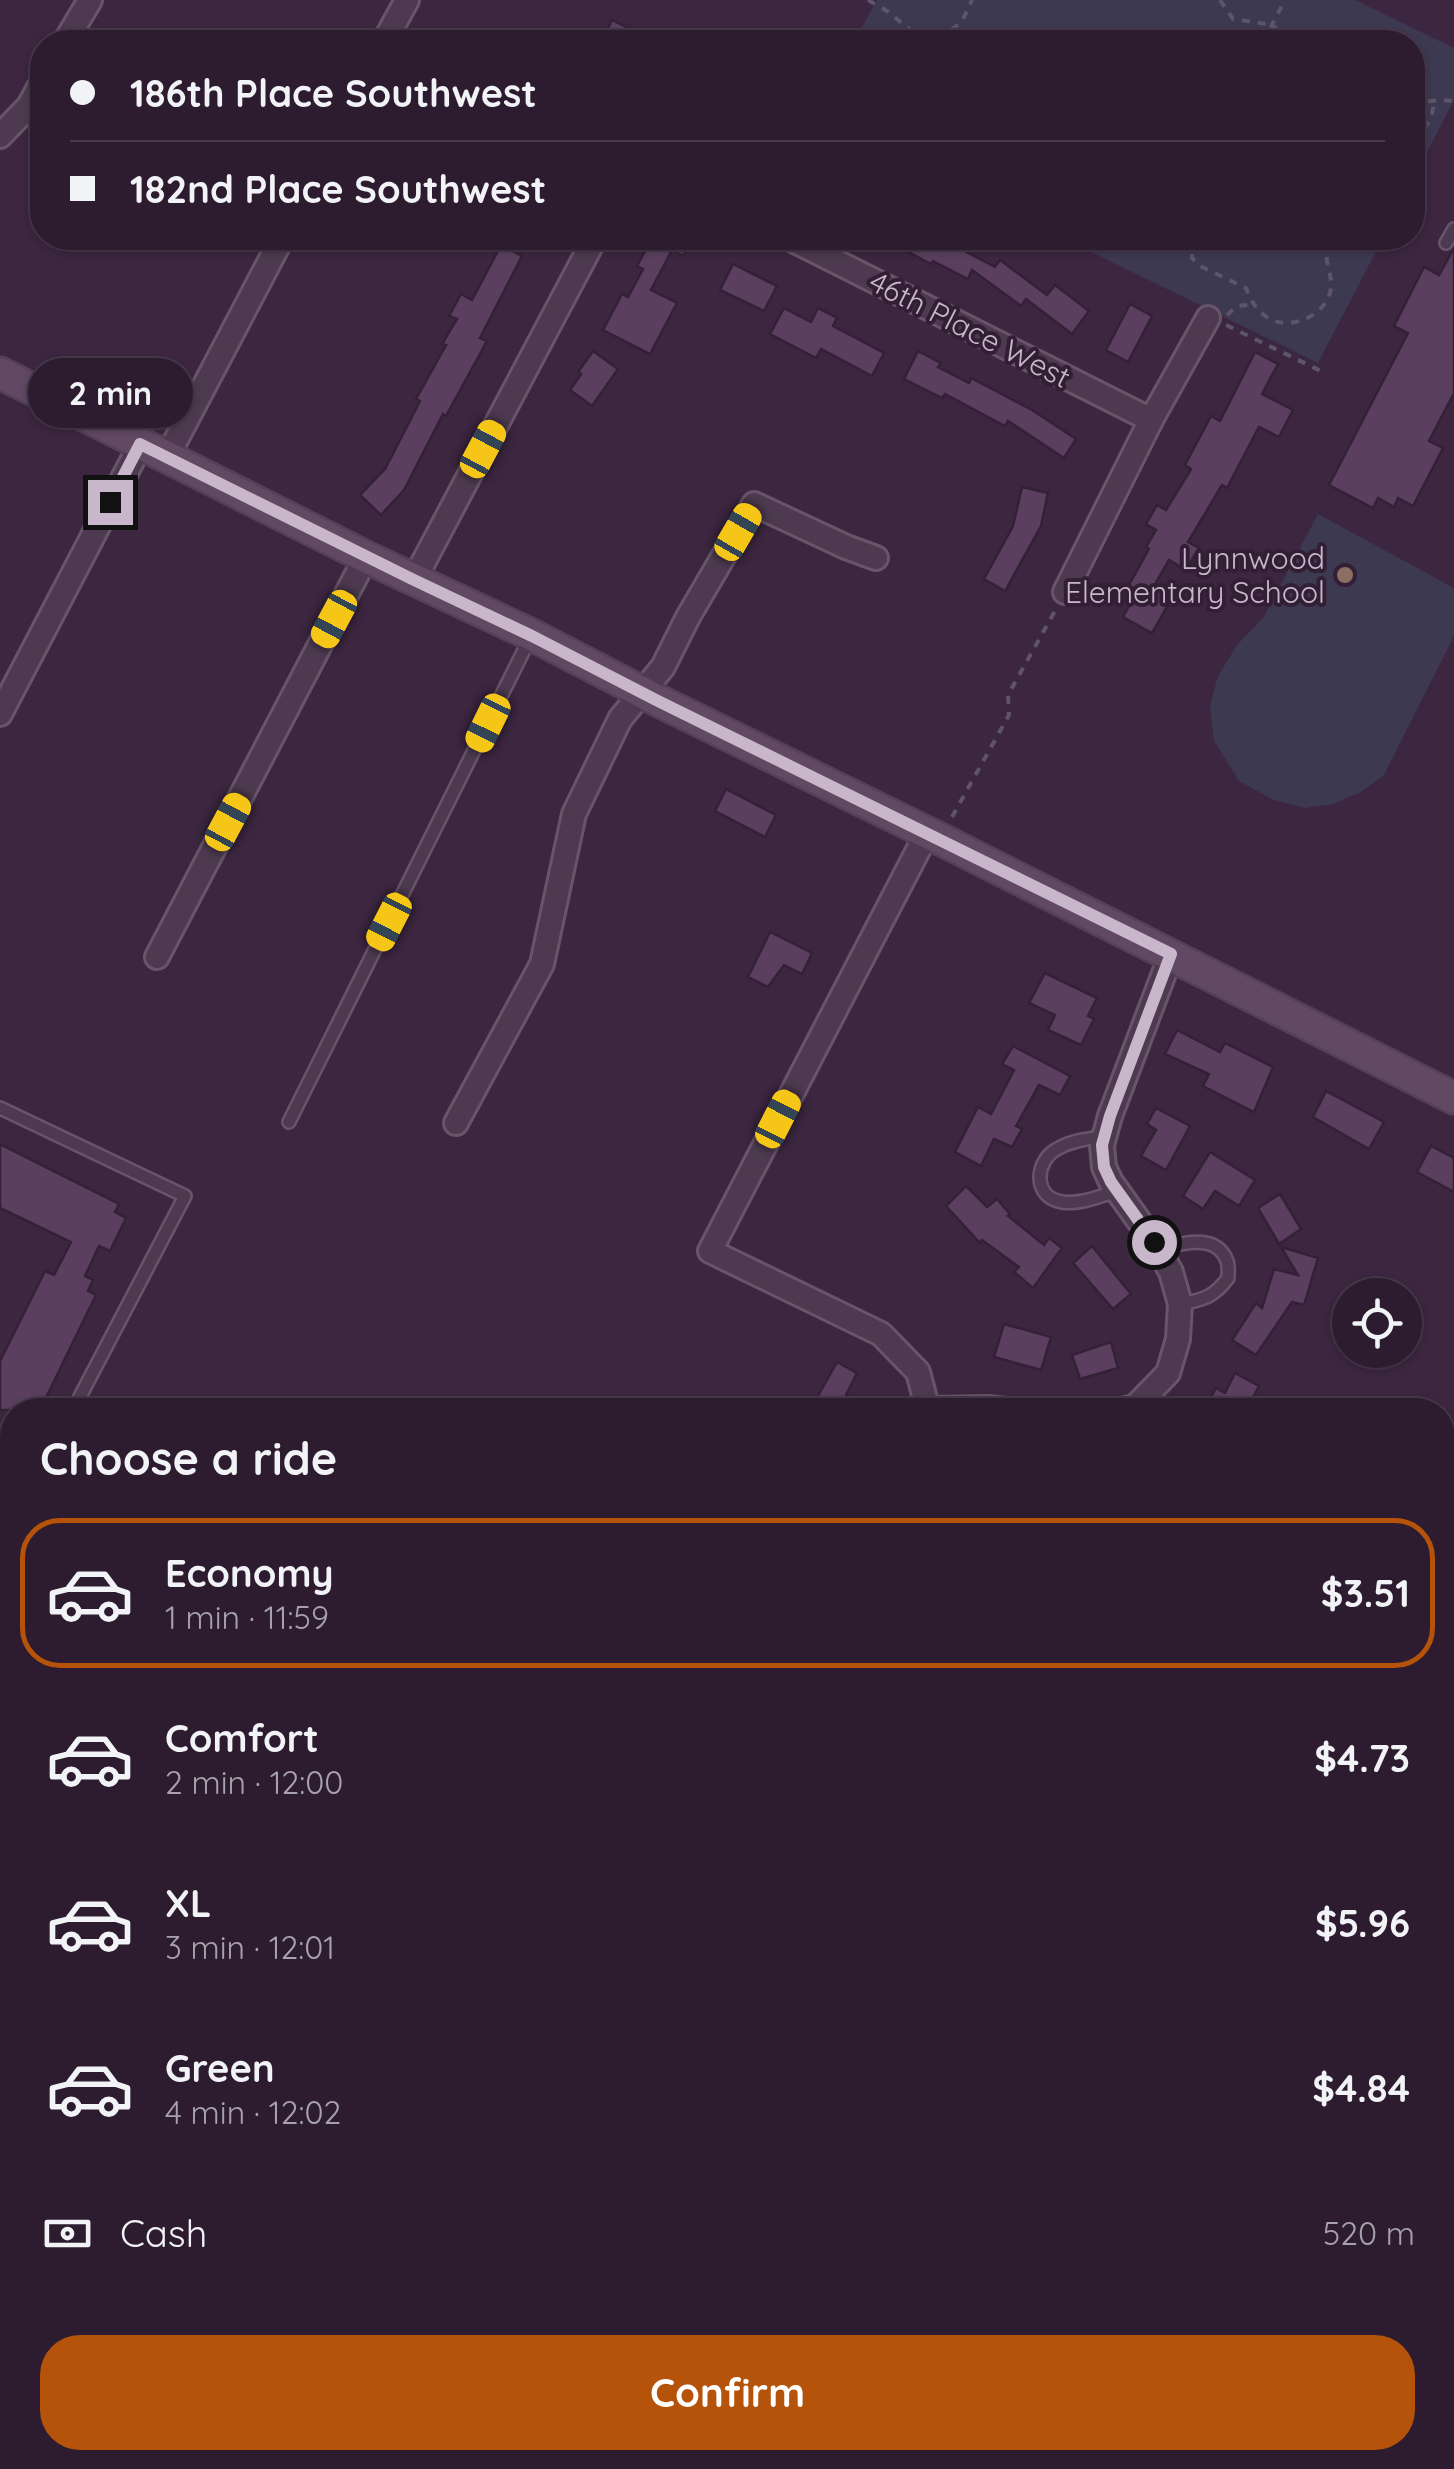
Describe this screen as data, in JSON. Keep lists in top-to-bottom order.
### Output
{
  "streets": {
    "street": ["46th Place West"]
  },
  "places": ["Lynnwood Elementary School"],
  "page": {
    "banner": ["186th Place Southwest", "182nd Place Southwest"],
    "bubble": "2 min",
    "heading": "Choose a ride",
    "list": [
      {
        "name": "Economy",
        "note": "1 min · 11:59",
        "value": "$3.51"
      },
      {
        "name": "Comfort",
        "note": "2 min · 12:00",
        "value": "$4.73"
      },
      {
        "name": "XL",
        "note": "3 min · 12:01",
        "value": "$5.96"
      },
      {
        "name": "Green",
        "note": "4 min · 12:02",
        "value": "$4.84"
      }
    ],
    "pay": ["Cash", "520 m"],
    "buttons": "Confirm"
  }
}
